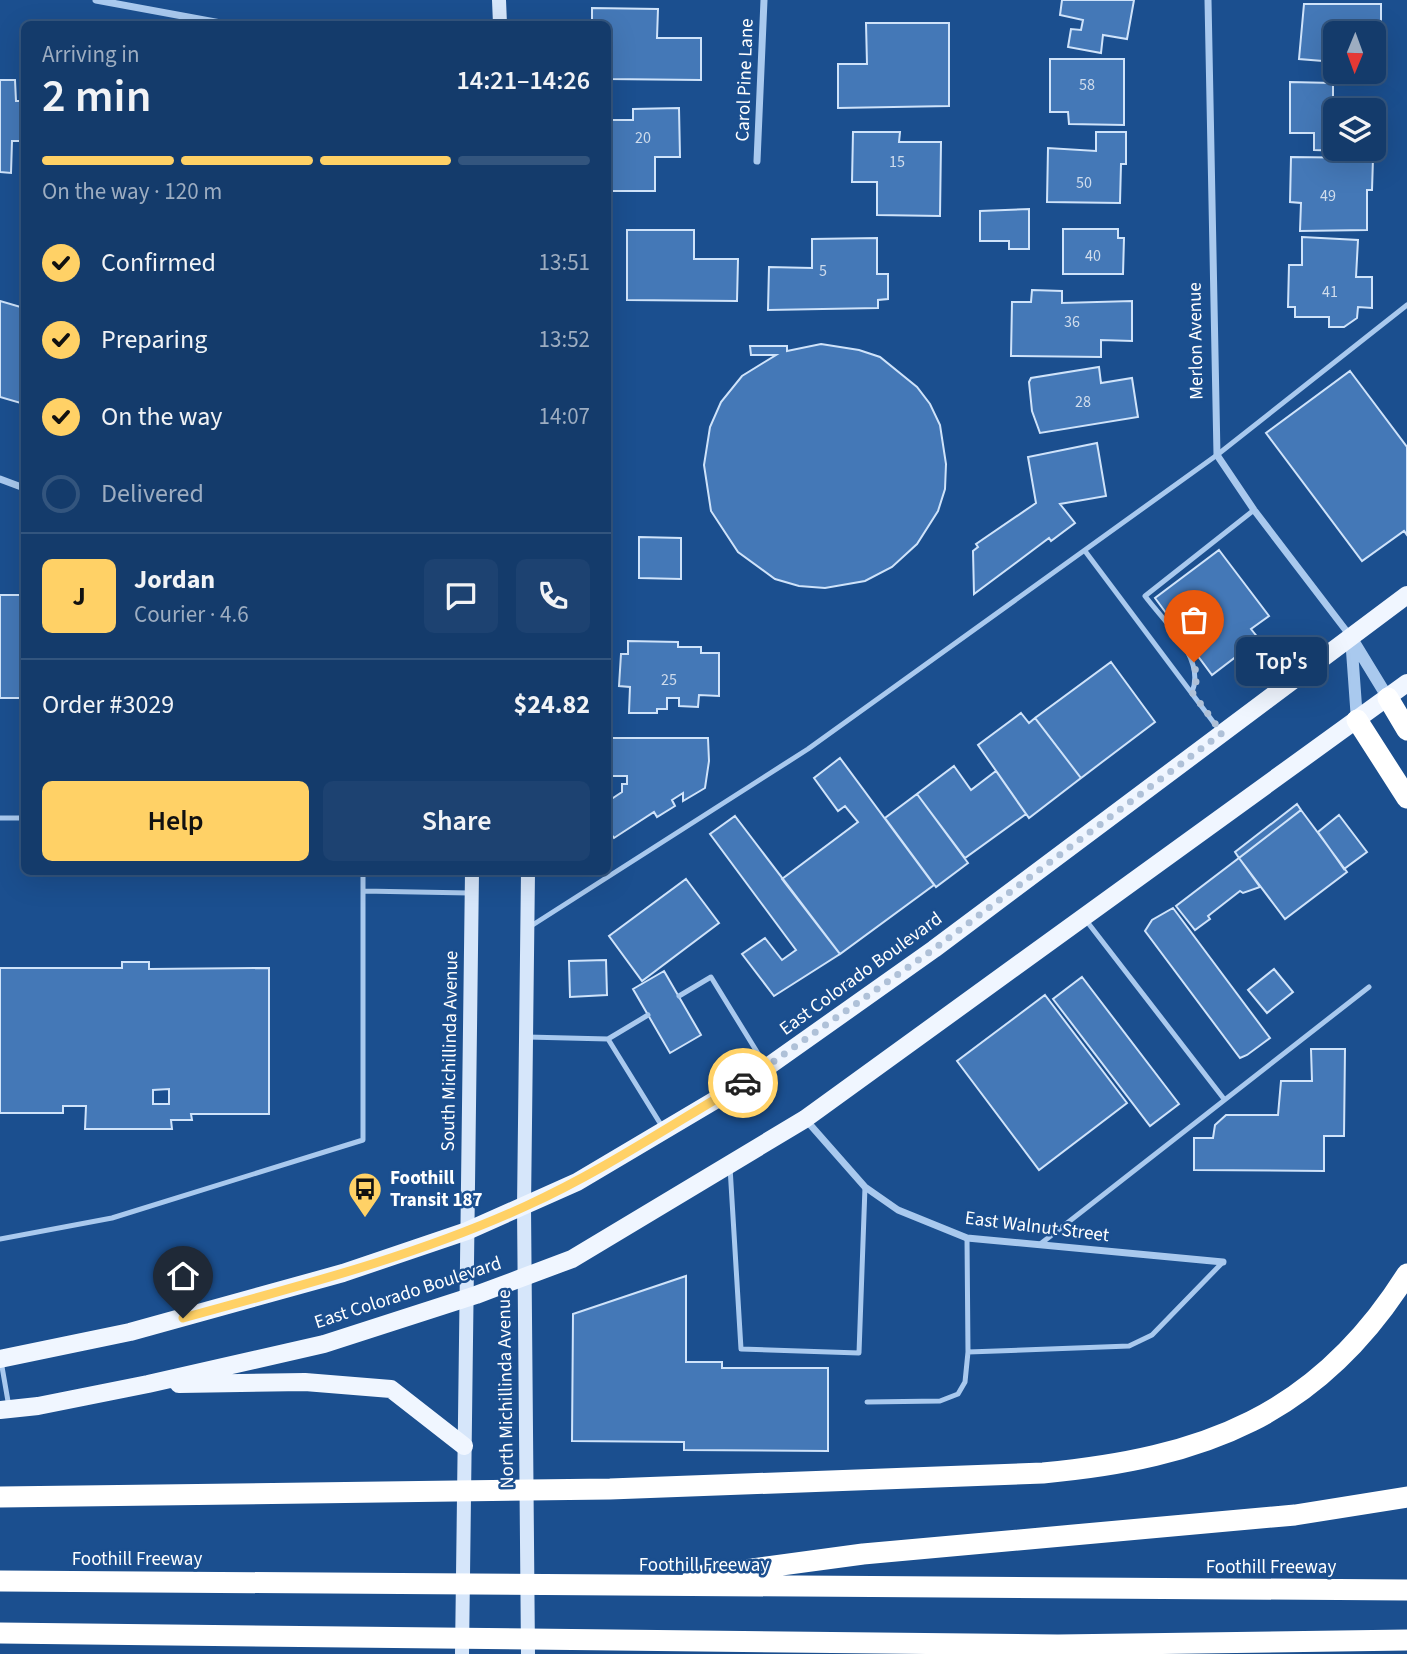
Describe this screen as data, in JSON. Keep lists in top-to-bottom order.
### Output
{
  "streets": {
    "highway": ["Foothill Freeway"],
    "main road": ["East Colorado Boulevard", "South Michillinda Avenue", "North Michillinda Avenue"],
    "street": ["Carol Pine Lane", "Merlon Avenue", "East Walnut Street"]
  },
  "crossings": [
    ["East Colorado Boulevard", "South Michillinda Avenue"],
    ["East Colorado Boulevard", "East Walnut Street"],
    ["East Colorado Boulevard", "North Michillinda Avenue"],
    ["South Michillinda Avenue", "North Michillinda Avenue"]
  ],
  "places": {
    "other": ["Top's"],
    "bus stop": ["Foothill Transit 187"]
  },
  "house_numbers": [
    "58",
    "20",
    "15",
    "50",
    "49",
    "40",
    "5",
    "41",
    "36",
    "28",
    "25"
  ],
  "north": "bottom",
  "page": {
    "heading": ["2 min", "Arriving in", "14:21–14:26"],
    "panel": [
      "Jordan",
      "Courier · 4.6",
      "Order #3029",
      "$24.82"
    ],
    "bar": "On the way · 120 m",
    "list": [
      ["Confirmed", "13:51"],
      ["Preparing", "13:52"],
      ["On the way", "14:07"],
      "Delivered"
    ],
    "round": "J",
    "bubble": "Top's",
    "buttons": ["Help", "Share"]
  }
}
